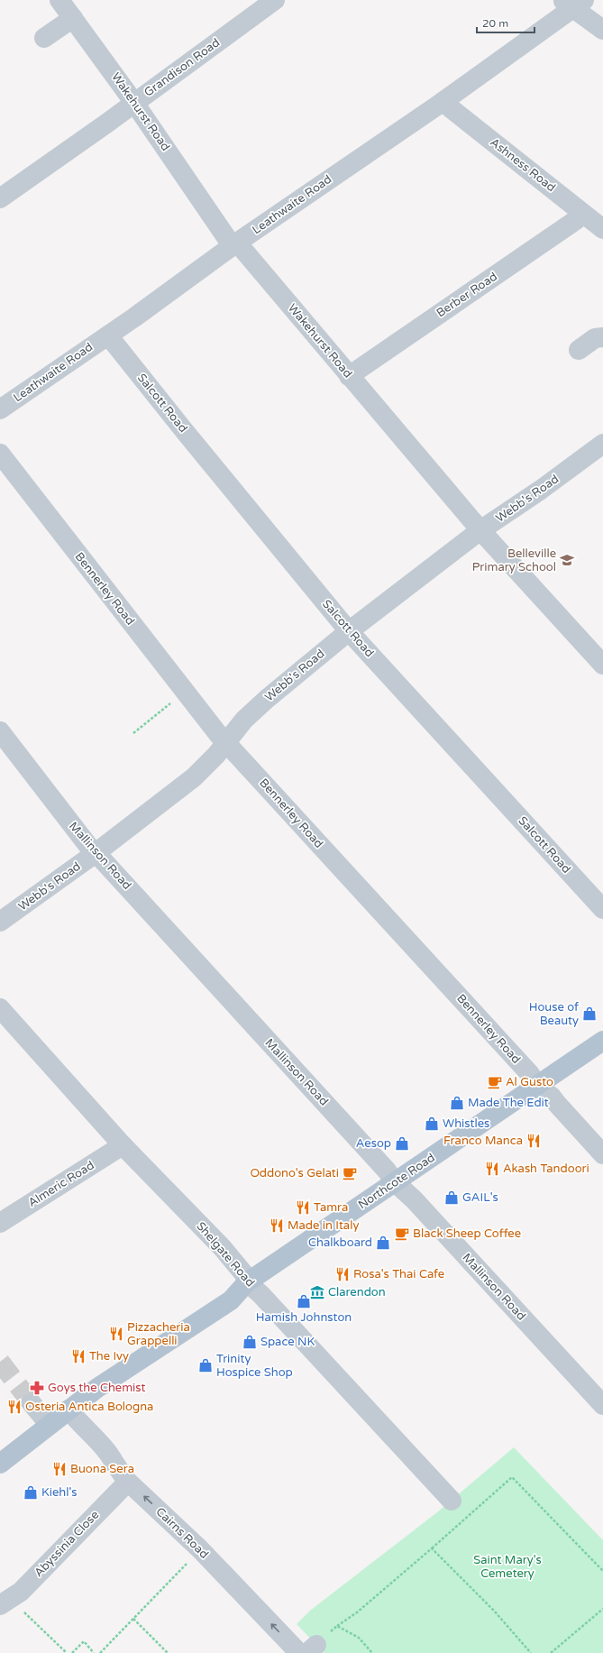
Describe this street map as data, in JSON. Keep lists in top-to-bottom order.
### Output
{
  "streets": {
    "main road": ["Northcote Road"],
    "street": [
      "Grandison Road",
      "Wakehurst Road",
      "Ashness Road",
      "Leathwaite Road",
      "Berber Road",
      "Salcott Road",
      "Webb's Road",
      "Bennerley Road",
      "Mallinson Road",
      "Almeric Road",
      "Shelgate Road",
      "Cairns Road",
      "Abyssinia Close"
    ]
  },
  "crossings": [
    ["Grandison Road", "Wakehurst Road"],
    ["Wakehurst Road", "Leathwaite Road"],
    ["Wakehurst Road", "Berber Road"],
    ["Wakehurst Road", "Webb's Road"],
    ["Ashness Road", "Leathwaite Road"],
    ["Ashness Road", "Berber Road"],
    ["Leathwaite Road", "Salcott Road"],
    ["Salcott Road", "Webb's Road"],
    ["Webb's Road", "Bennerley Road"],
    ["Webb's Road", "Mallinson Road"],
    ["Bennerley Road", "Northcote Road"],
    ["Mallinson Road", "Northcote Road"],
    ["Northcote Road", "Shelgate Road"],
    ["Northcote Road", "Cairns Road"],
    ["Almeric Road", "Shelgate Road"],
    ["Cairns Road", "Abyssinia Close"]
  ],
  "one_way": ["Cairns Road"],
  "parks": ["Saint Mary's Cemetery"],
  "places": {
    "school or university": ["Belleville Primary School"],
    "shop": [
      "House of Beauty",
      "Made The Edit",
      "Whistles",
      "Aesop",
      "GAIL's",
      "Chalkboard",
      "Hamish Johnston",
      "Space NK",
      "Trinity Hospice Shop",
      "Kiehl's"
    ],
    "cafe": ["Al Gusto", "Oddono's Gelati", "Black Sheep Coffee"],
    "restaurant": [
      "Franco Manca",
      "Akash Tandoori",
      "Tamra",
      "Made in Italy",
      "Rosa's Thai Cafe",
      "Pizzacheria Grappelli",
      "The Ivy",
      "Osteria Antica Bologna",
      "Buona Sera"
    ],
    "museum": ["Clarendon"],
    "pharmacy": ["Goys the Chemist"]
  },
  "scale_bar": "20 m"
}
